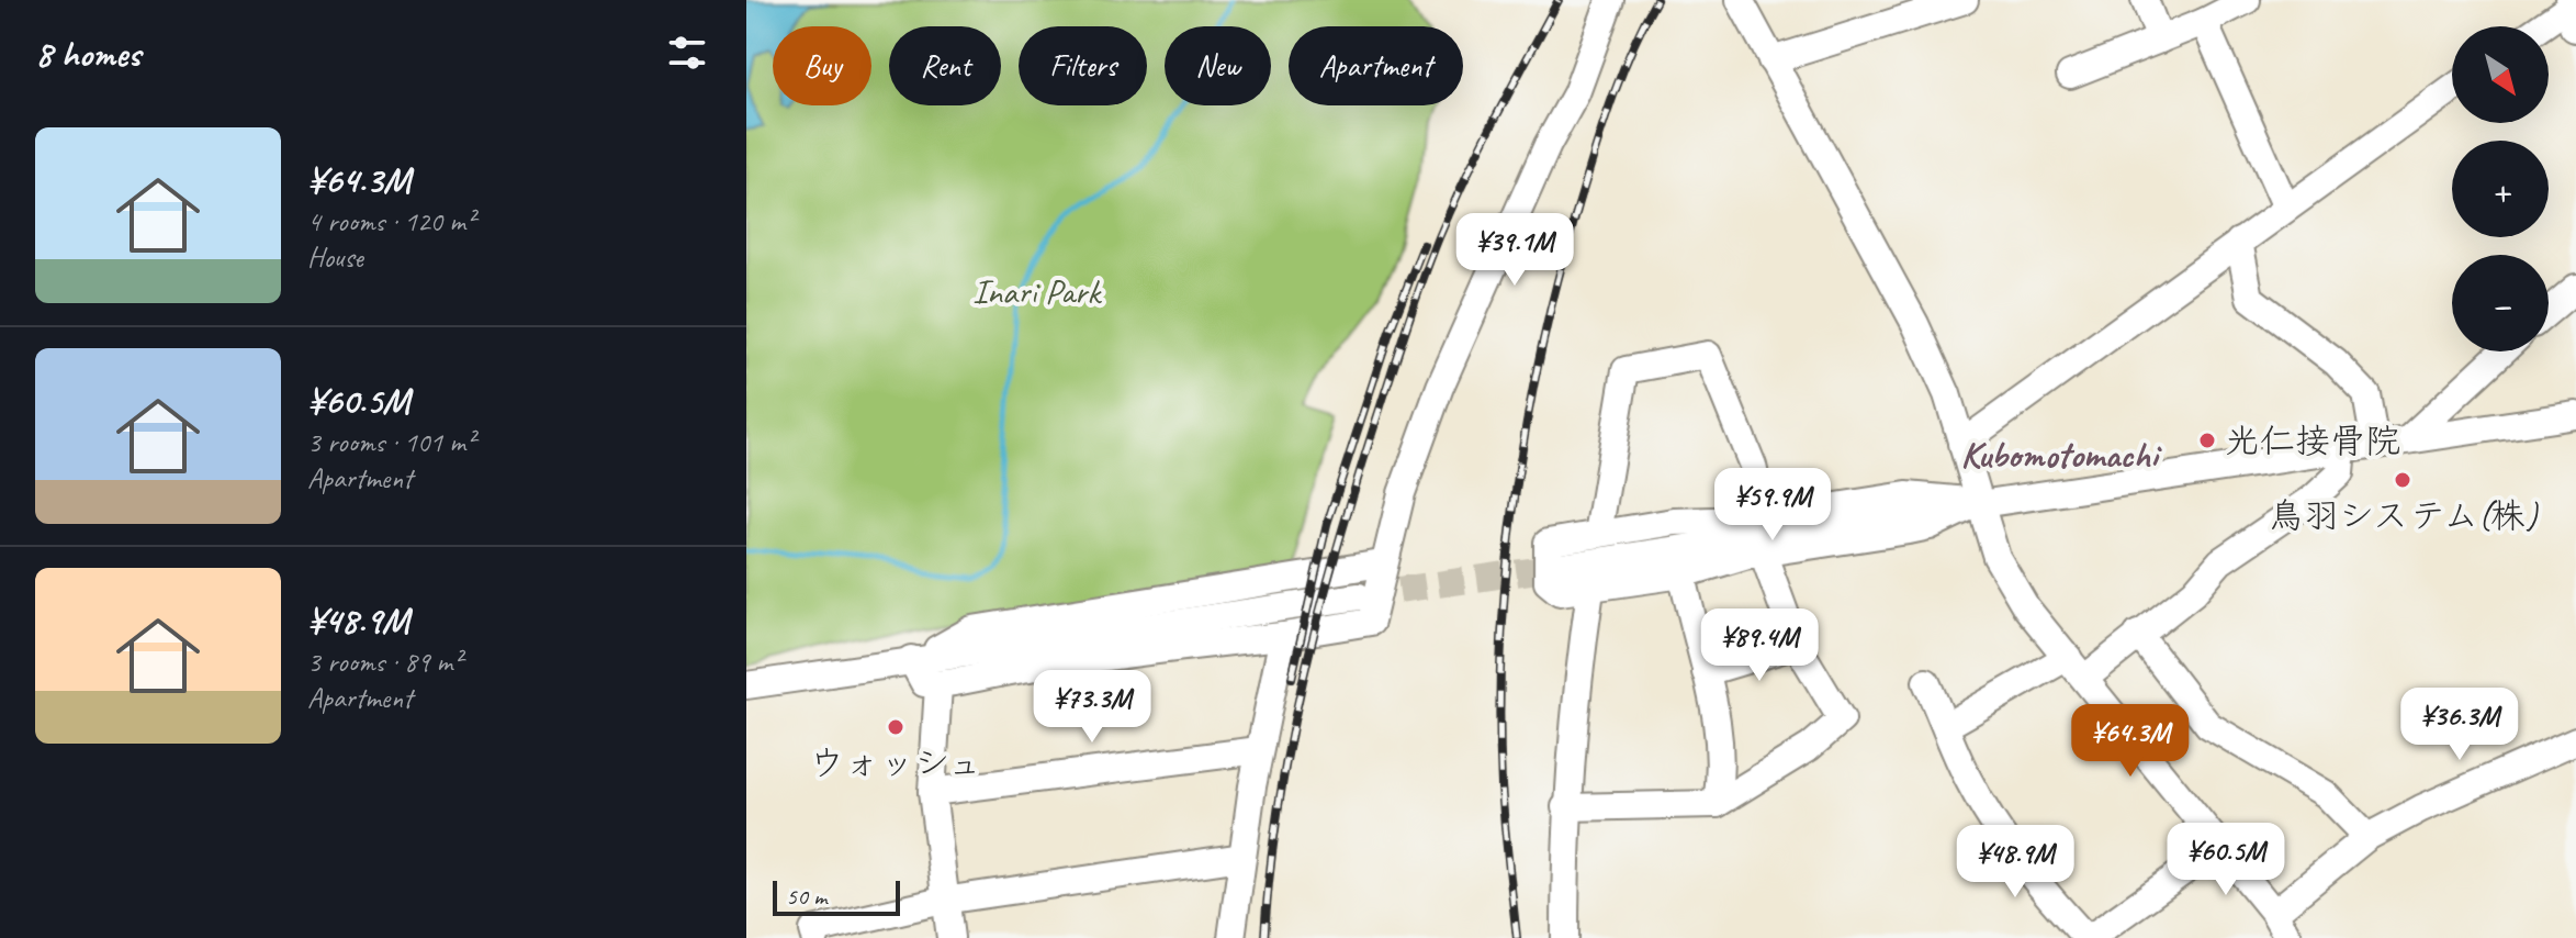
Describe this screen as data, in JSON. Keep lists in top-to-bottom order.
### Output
{
  "districts": ["Kubomotomachi"],
  "parks": ["Inari Park"],
  "places": ["光仁接骨院", "鳥羽システム(株)", "ウォッシュ"],
  "scale_bar": "50 m",
  "north": "bottom right",
  "page": {
    "heading": "8 homes",
    "map_buttons": ["+", "−"],
    "chip": [
      "Buy",
      "Rent",
      "Filters",
      "New",
      "Apartment"
    ],
    "list": [
      {
        "name": "¥64.3M",
        "note": "4 rooms · 120 m² · House"
      },
      {
        "name": "¥60.5M",
        "note": "3 rooms · 101 m² · Apartment"
      },
      {
        "name": "¥48.9M",
        "note": "3 rooms · 89 m² · Apartment"
      }
    ],
    "price": [
      "¥39.1M",
      "¥59.9M",
      "¥89.4M",
      "¥73.3M",
      "¥36.3M",
      "¥64.3M",
      "¥60.5M",
      "¥48.9M"
    ],
    "scale": "50 m"
  }
}
